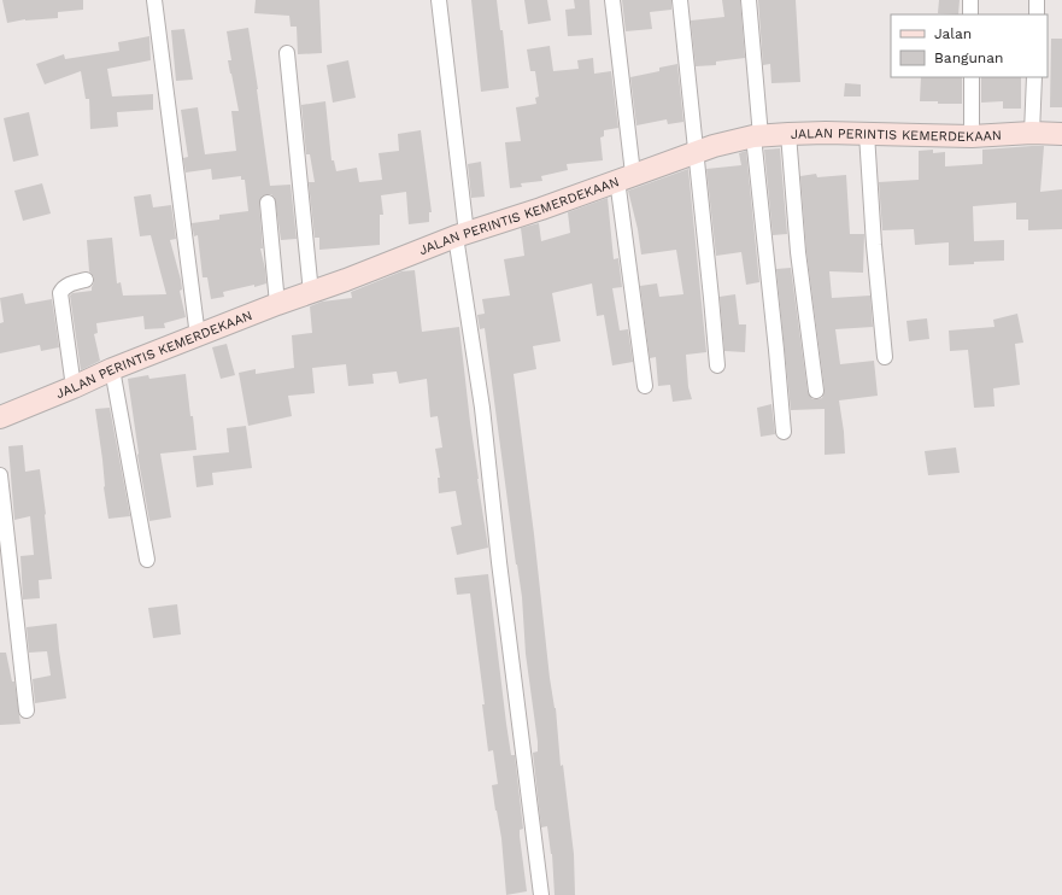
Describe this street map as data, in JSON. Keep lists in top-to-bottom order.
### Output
{
  "streets": {
    "street": ["JALAN PERINTIS KEMERDEKAAN"]
  },
  "legend": ["Jalan", "Bangunan"]
}
